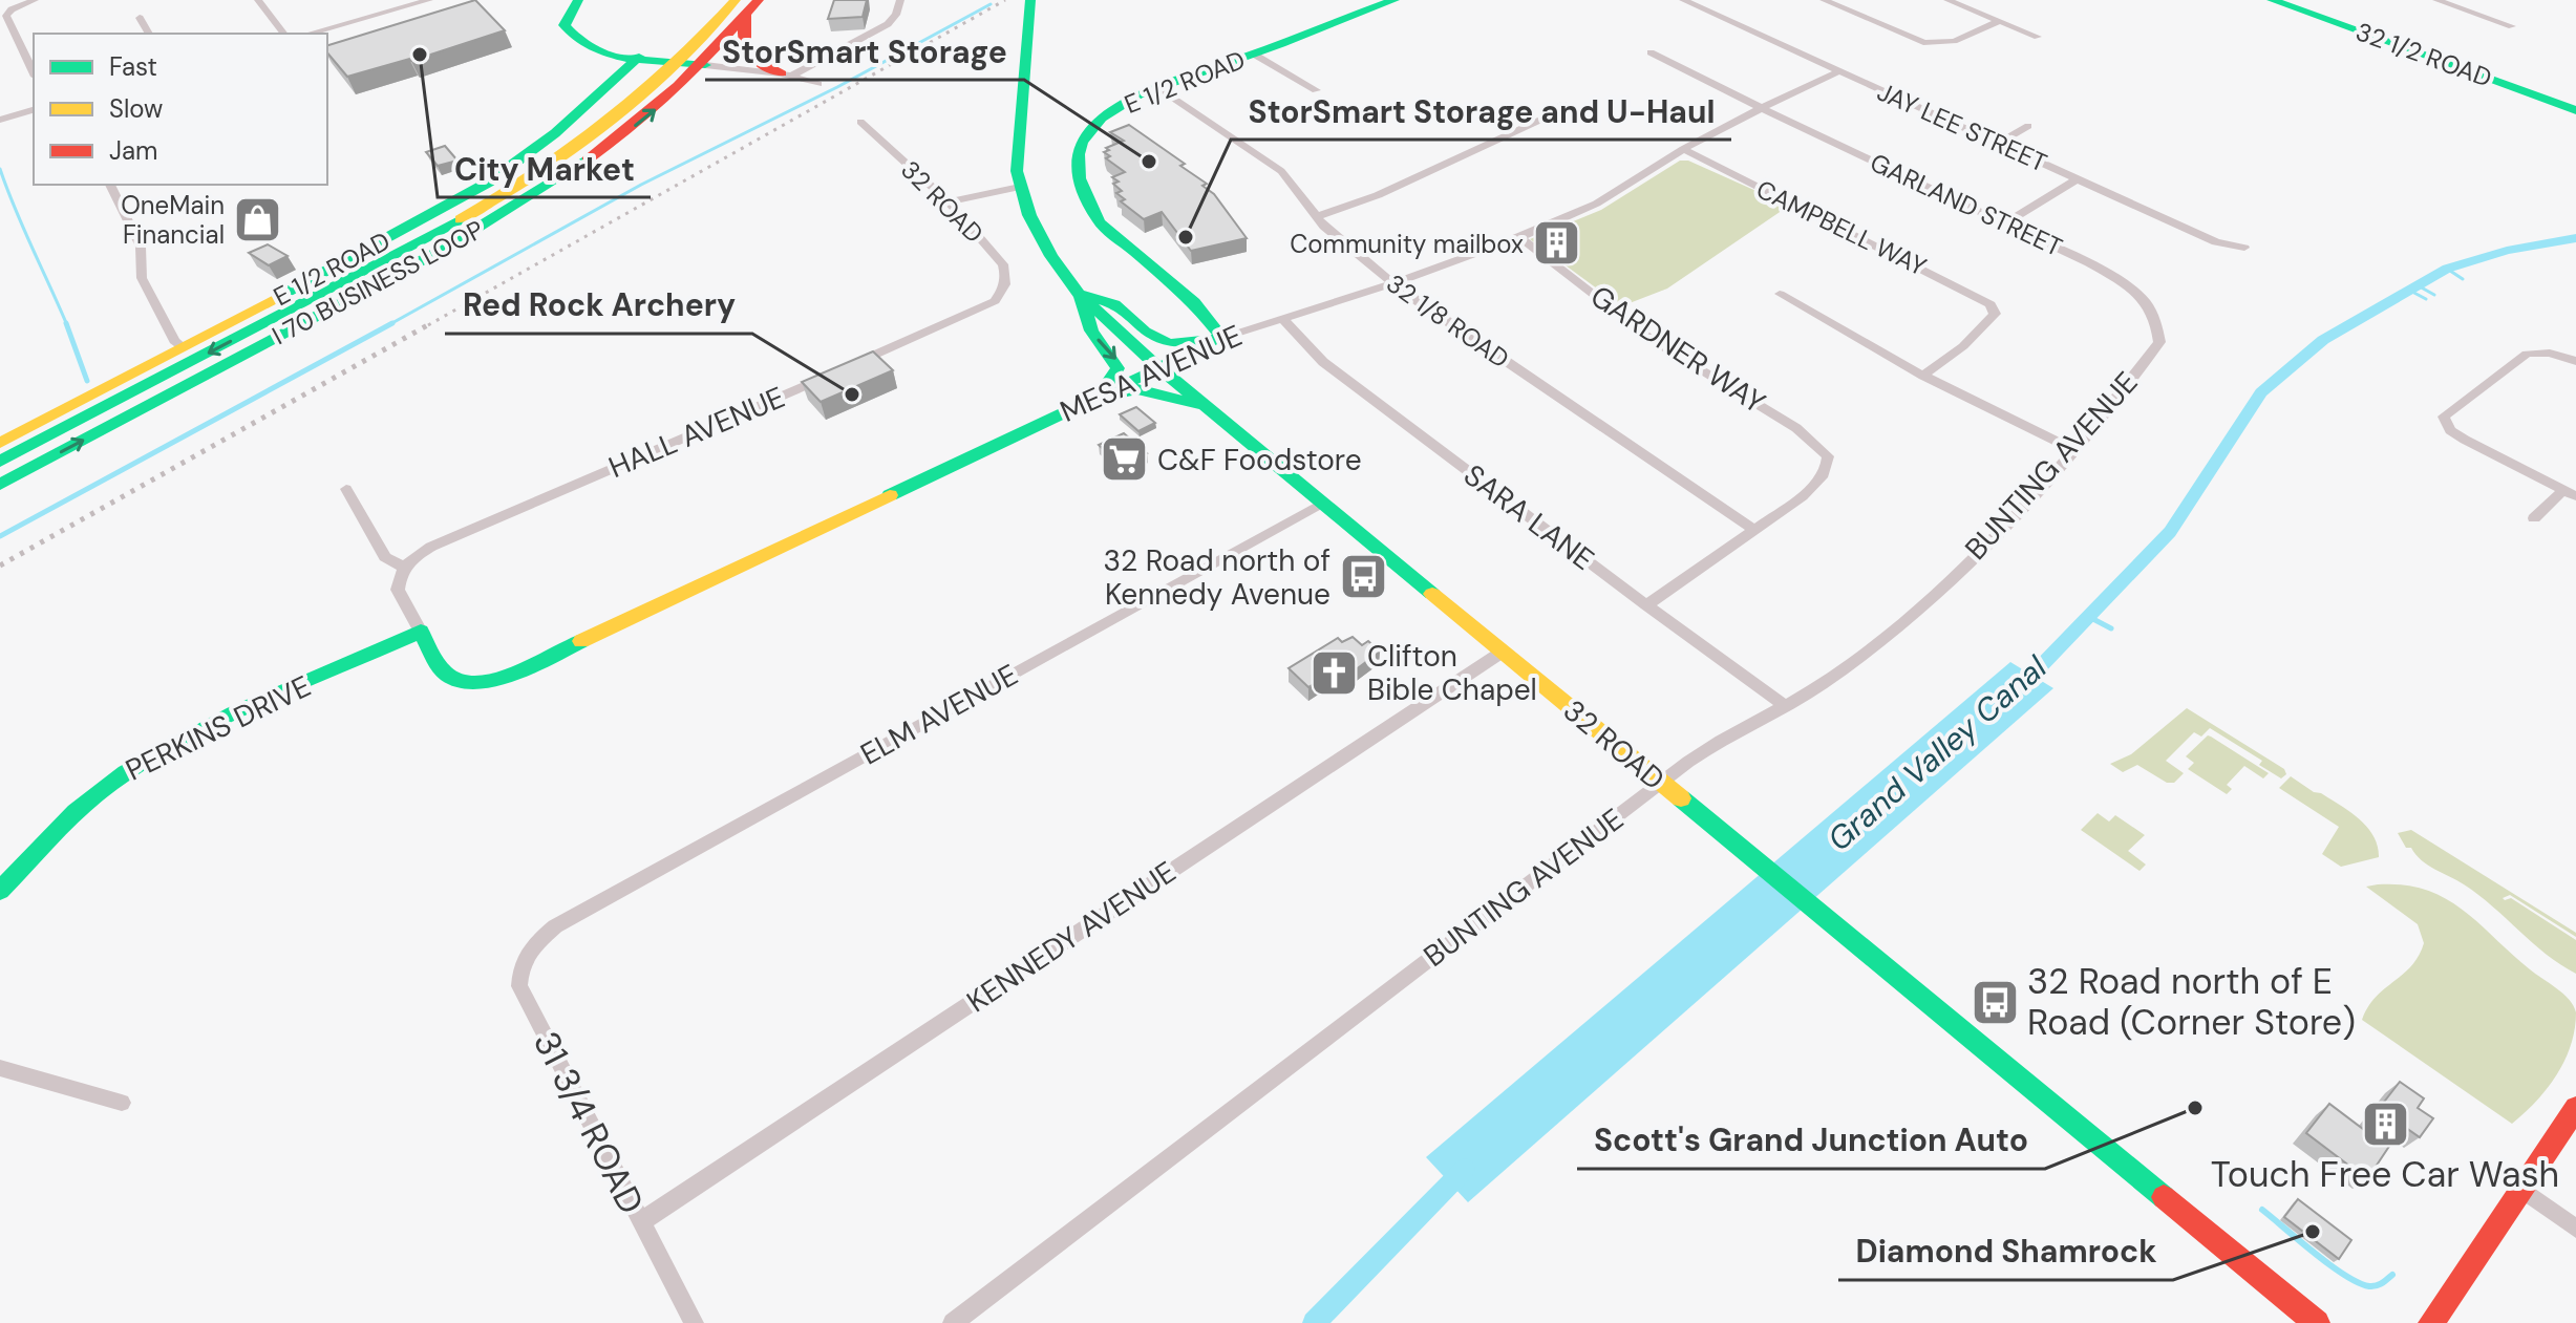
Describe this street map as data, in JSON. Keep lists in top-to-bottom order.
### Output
{
  "streets": {
    "main road": [
      "32 1/2 ROAD",
      "E 1/2 ROAD",
      "32 ROAD",
      "I 70 BUSINESS LOOP",
      "MESA AVENUE",
      "PERKINS DRIVE"
    ],
    "street": [
      "JAY LEE STREET",
      "GARLAND STREET",
      "CAMPBELL WAY",
      "32 1/8 ROAD",
      "GARDNER WAY",
      "HALL AVENUE",
      "BUNTING AVENUE",
      "SARA LANE",
      "ELM AVENUE",
      "KENNEDY AVENUE",
      "31 3/4 ROAD"
    ]
  },
  "crossings": [
    ["E 1/2 ROAD", "32 1/8 ROAD"],
    ["E 1/2 ROAD", "MESA AVENUE"],
    ["JAY LEE STREET", "MESA AVENUE"],
    ["32 ROAD", "MESA AVENUE"],
    ["32 ROAD", "BUNTING AVENUE"],
    ["32 ROAD", "ELM AVENUE"],
    ["32 ROAD", "KENNEDY AVENUE"],
    ["GARLAND STREET", "MESA AVENUE"],
    ["GARLAND STREET", "BUNTING AVENUE"],
    ["CAMPBELL WAY", "MESA AVENUE"],
    ["32 1/8 ROAD", "GARDNER WAY"],
    ["32 1/8 ROAD", "MESA AVENUE"],
    ["GARDNER WAY", "MESA AVENUE"],
    ["MESA AVENUE", "SARA LANE"],
    ["MESA AVENUE", "PERKINS DRIVE"],
    ["BUNTING AVENUE", "SARA LANE"],
    ["ELM AVENUE", "31 3/4 ROAD"],
    ["KENNEDY AVENUE", "31 3/4 ROAD"]
  ],
  "water": ["Grand Valley Canal"],
  "places": {
    "other": [
      "City Market",
      "StorSmart Storage",
      "StorSmart Storage and U-Haul",
      "Red Rock Archery",
      "Scott's Grand Junction Auto",
      "Diamond Shamrock"
    ],
    "shop": ["OneMain Financial"],
    "building": ["Community mailbox", "Touch Free Car Wash"],
    "supermarket": ["C&F Foodstore"],
    "bus stop": ["32 Road north of Kennedy Avenue", "32 Road north of E Road (Corner Store)"],
    "church": ["Clifton Bible Chapel"]
  },
  "legend": ["Fast", "Slow", "Jam"]
}
